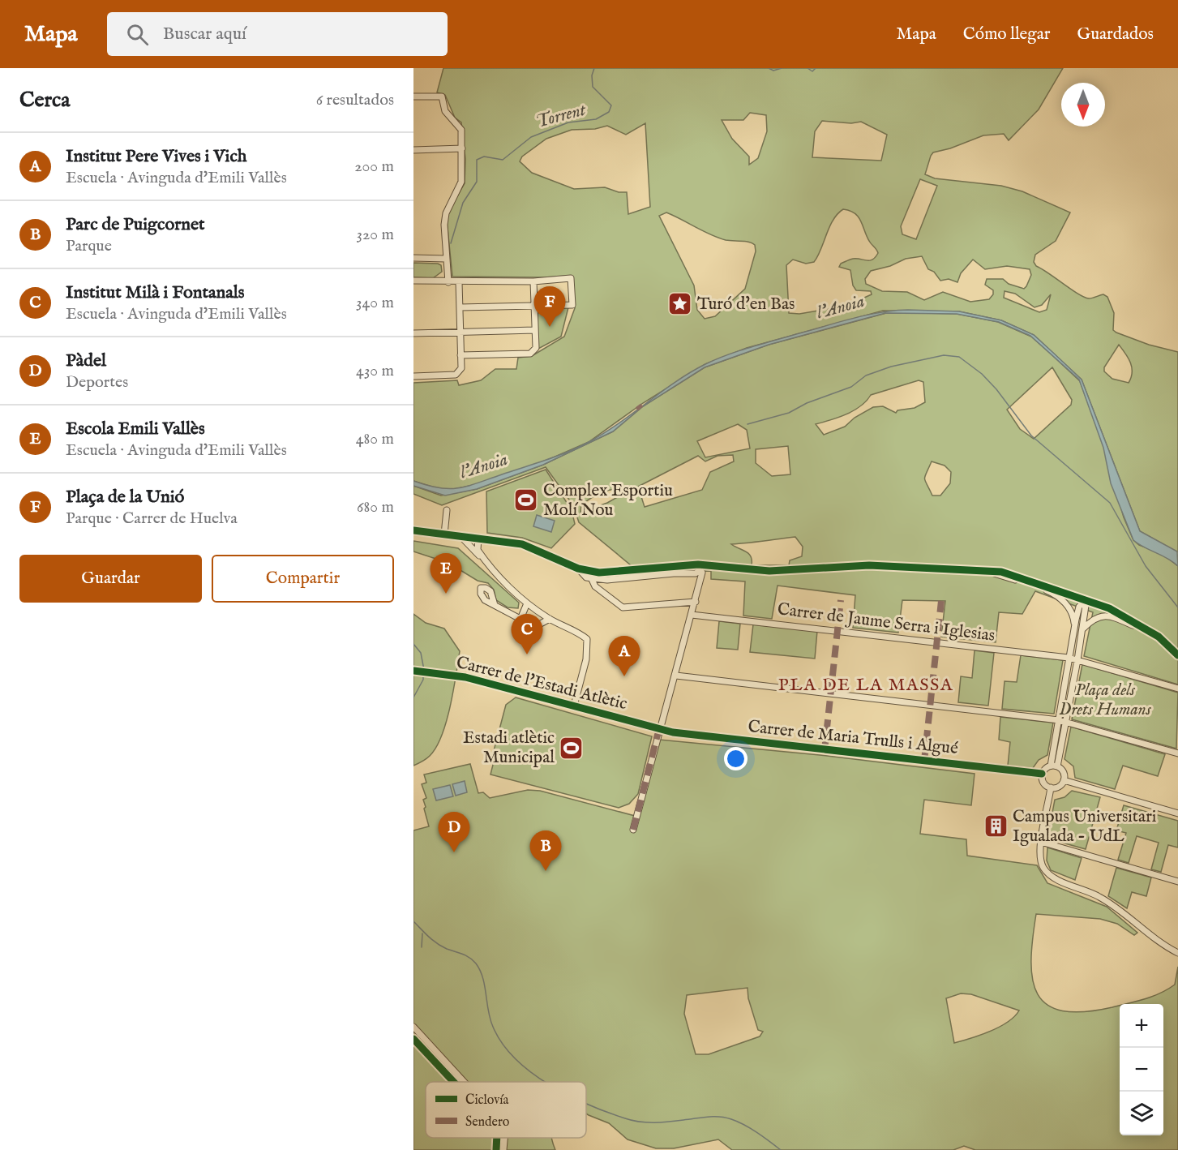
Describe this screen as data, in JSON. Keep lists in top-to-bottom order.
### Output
{
  "streets": {
    "street": ["Carrer de Jaume Serra i Iglesias", "Carrer de l'Estadi Atlètic", "Carrer de Maria Trulls i Algué"]
  },
  "crossings": [
    ["Carrer de l'Estadi Atlètic", "Carrer de Maria Trulls i Algué"]
  ],
  "districts": ["PLA DE LA MASSA"],
  "water": ["Torrent", "l'Anoia"],
  "parks": ["Plaça dels Drets Humans"],
  "places": {
    "place": ["Turó d'en Bas"],
    "sports": ["Complex Esportiu Molí Nou", "Estadi atlètic Municipal"],
    "building": ["Campus Universitari Igualada - UdL"]
  },
  "legend": ["Ciclovía", "Sendero"],
  "north": "bottom",
  "page": {
    "header": "Mapa",
    "search": "Buscar aquí",
    "nav": ["Mapa", "Cómo llegar", "Guardados"],
    "heading": ["Cerca", "6 resultados"],
    "list": [
      {
        "mark": "A",
        "name": "Institut Pere Vives i Vich",
        "note": "Escuela · Avinguda d'Emili Vallès",
        "value": "200 m"
      },
      {
        "mark": "B",
        "name": "Parc de Puigcornet",
        "note": "Parque",
        "value": "320 m"
      },
      {
        "mark": "C",
        "name": "Institut Milà i Fontanals",
        "note": "Escuela · Avinguda d'Emili Vallès",
        "value": "340 m"
      },
      {
        "mark": "D",
        "name": "Pàdel",
        "note": "Deportes",
        "value": "430 m"
      },
      {
        "mark": "E",
        "name": "Escola Emili Vallès",
        "note": "Escuela · Avinguda d'Emili Vallès",
        "value": "480 m"
      },
      {
        "mark": "F",
        "name": "Plaça de la Unió",
        "note": "Parque · Carrer de Huelva",
        "value": "680 m"
      }
    ],
    "pins": [
      "F",
      "E",
      "C",
      "A",
      "D",
      "B"
    ],
    "buttons": ["Guardar", "Compartir"],
    "map_buttons": ["+", "−"]
  }
}
